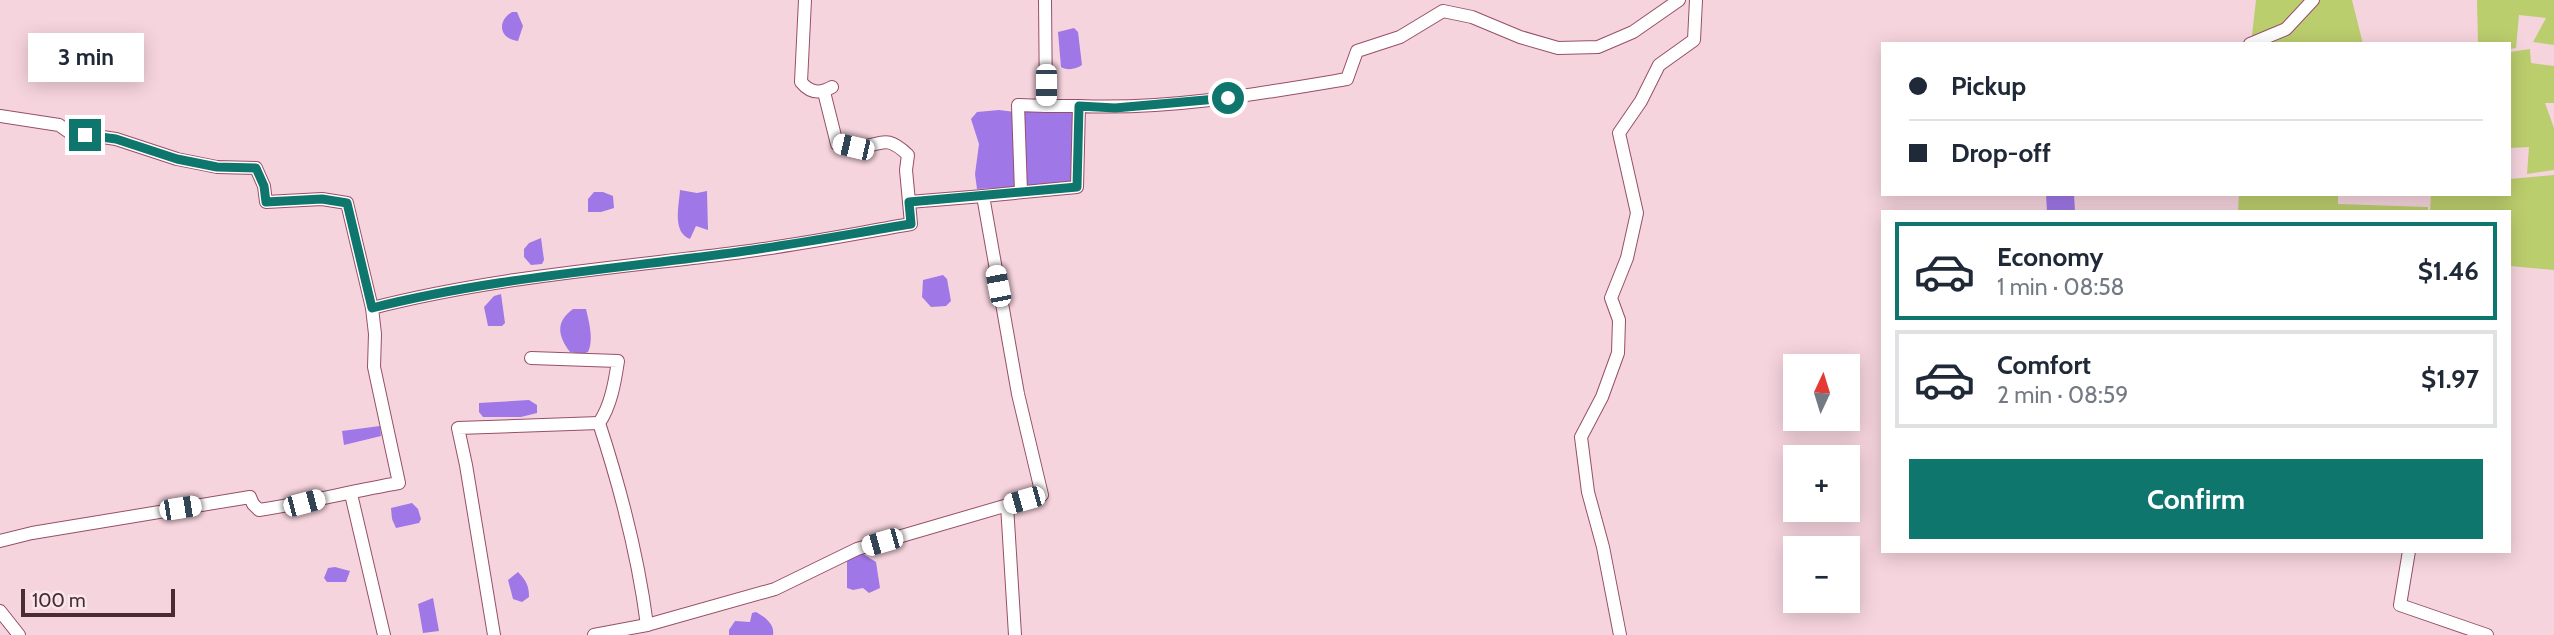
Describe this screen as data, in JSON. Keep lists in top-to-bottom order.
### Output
{
  "scale_bar": "100 m",
  "north": "top",
  "page": {
    "bubble": "3 min",
    "banner": ["Pickup", "Drop-off"],
    "list": [
      {
        "name": "Economy",
        "note": "1 min · 08:58",
        "value": "$1.46"
      },
      {
        "name": "Comfort",
        "note": "2 min · 08:59",
        "value": "$1.97"
      }
    ],
    "map_buttons": ["+", "−"],
    "buttons": "Confirm",
    "scale": "100 m"
  }
}
